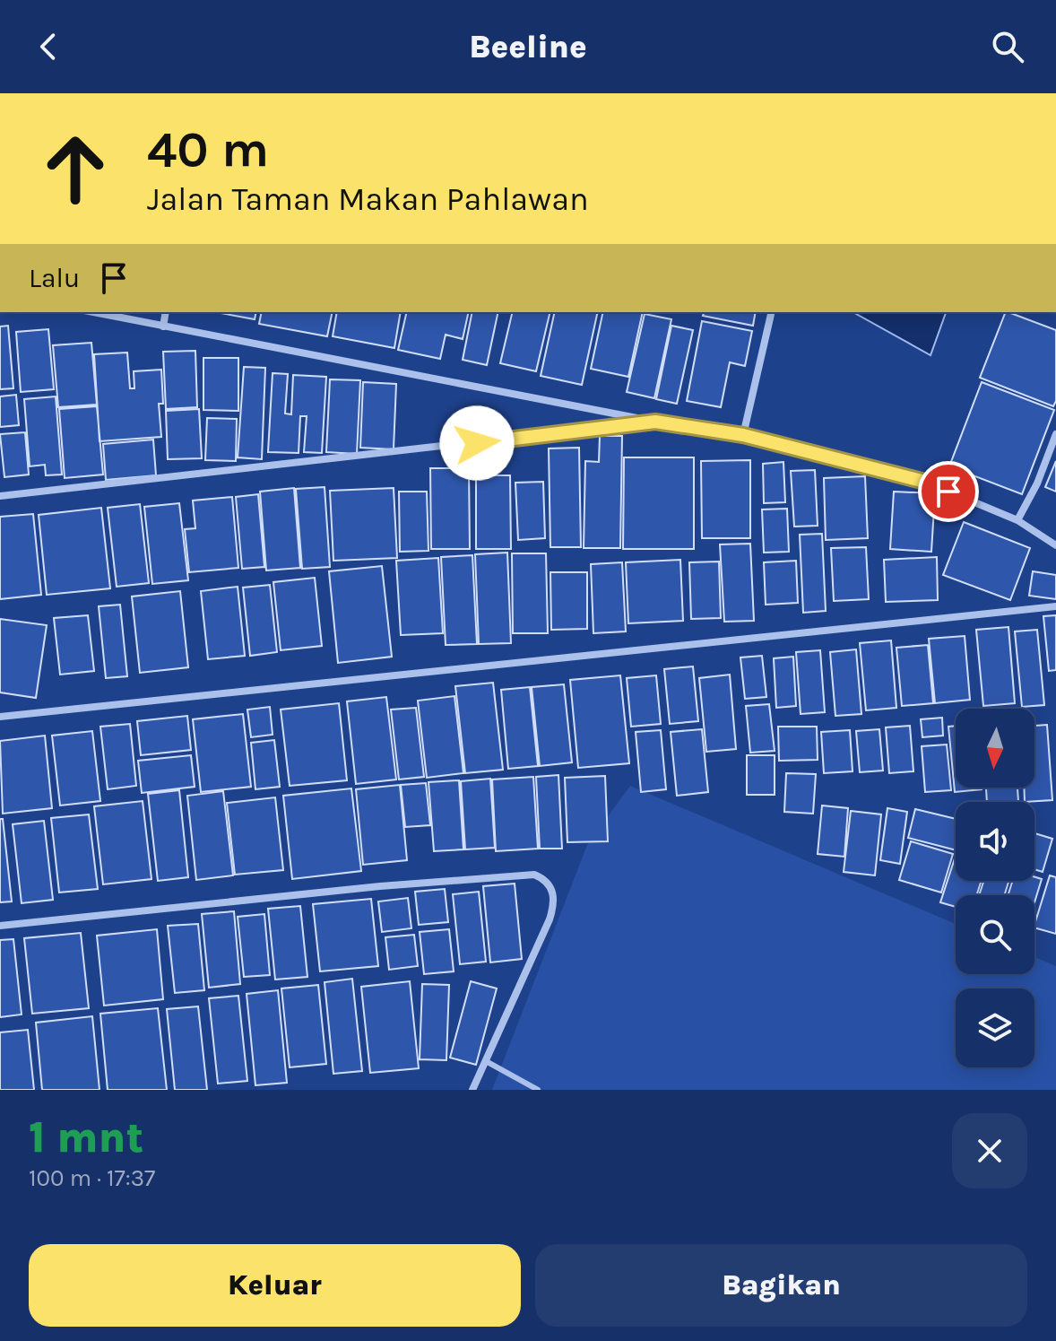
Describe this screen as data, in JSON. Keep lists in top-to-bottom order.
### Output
{
  "north": "bottom",
  "page": {
    "header": "Beeline",
    "turn": ["40 m", "Jalan Taman Makan Pahlawan"],
    "then": "Lalu",
    "heading": ["1 mnt", "100 m · 17:37"],
    "buttons": ["Keluar", "Bagikan"]
  }
}
